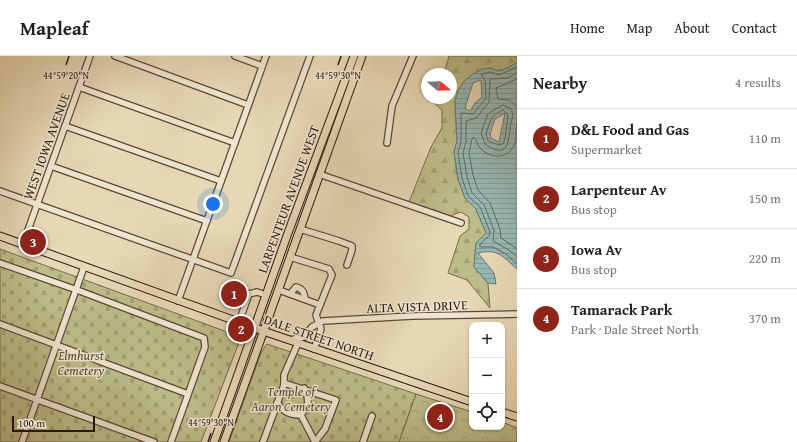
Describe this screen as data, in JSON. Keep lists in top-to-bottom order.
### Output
{
  "streets": {
    "main road": ["LARPENTEUR AVENUE WEST", "DALE STREET NORTH"],
    "street": ["WEST IOWA AVENUE", "ALTA VISTA DRIVE"]
  },
  "crossings": [
    ["WEST IOWA AVENUE", "DALE STREET NORTH"],
    ["LARPENTEUR AVENUE WEST", "DALE STREET NORTH"]
  ],
  "parks": ["Elmhurst Cemetery", "Temple of Aaron Cemetery"],
  "scale_bar": "100 m",
  "north": "right",
  "page": {
    "header": "Mapleaf",
    "nav": [
      "Home",
      "Map",
      "About",
      "Contact"
    ],
    "heading": ["Nearby", "4 results"],
    "list": [
      {
        "mark": "1",
        "name": "D&L Food and Gas",
        "note": "Supermarket",
        "value": "110 m"
      },
      {
        "mark": "2",
        "name": "Larpenteur Av",
        "note": "Bus stop",
        "value": "150 m"
      },
      {
        "mark": "3",
        "name": "Iowa Av",
        "note": "Bus stop",
        "value": "220 m"
      },
      {
        "mark": "4",
        "name": "Tamarack Park",
        "note": "Park · Dale Street North",
        "value": "370 m"
      }
    ],
    "pins": [
      "3",
      "1",
      "2",
      "4"
    ],
    "map_buttons": ["+", "−"],
    "scale": "100 m"
  },
  "coordinates": ["44°59'20\"N", "44°59'30\"N"]
}
